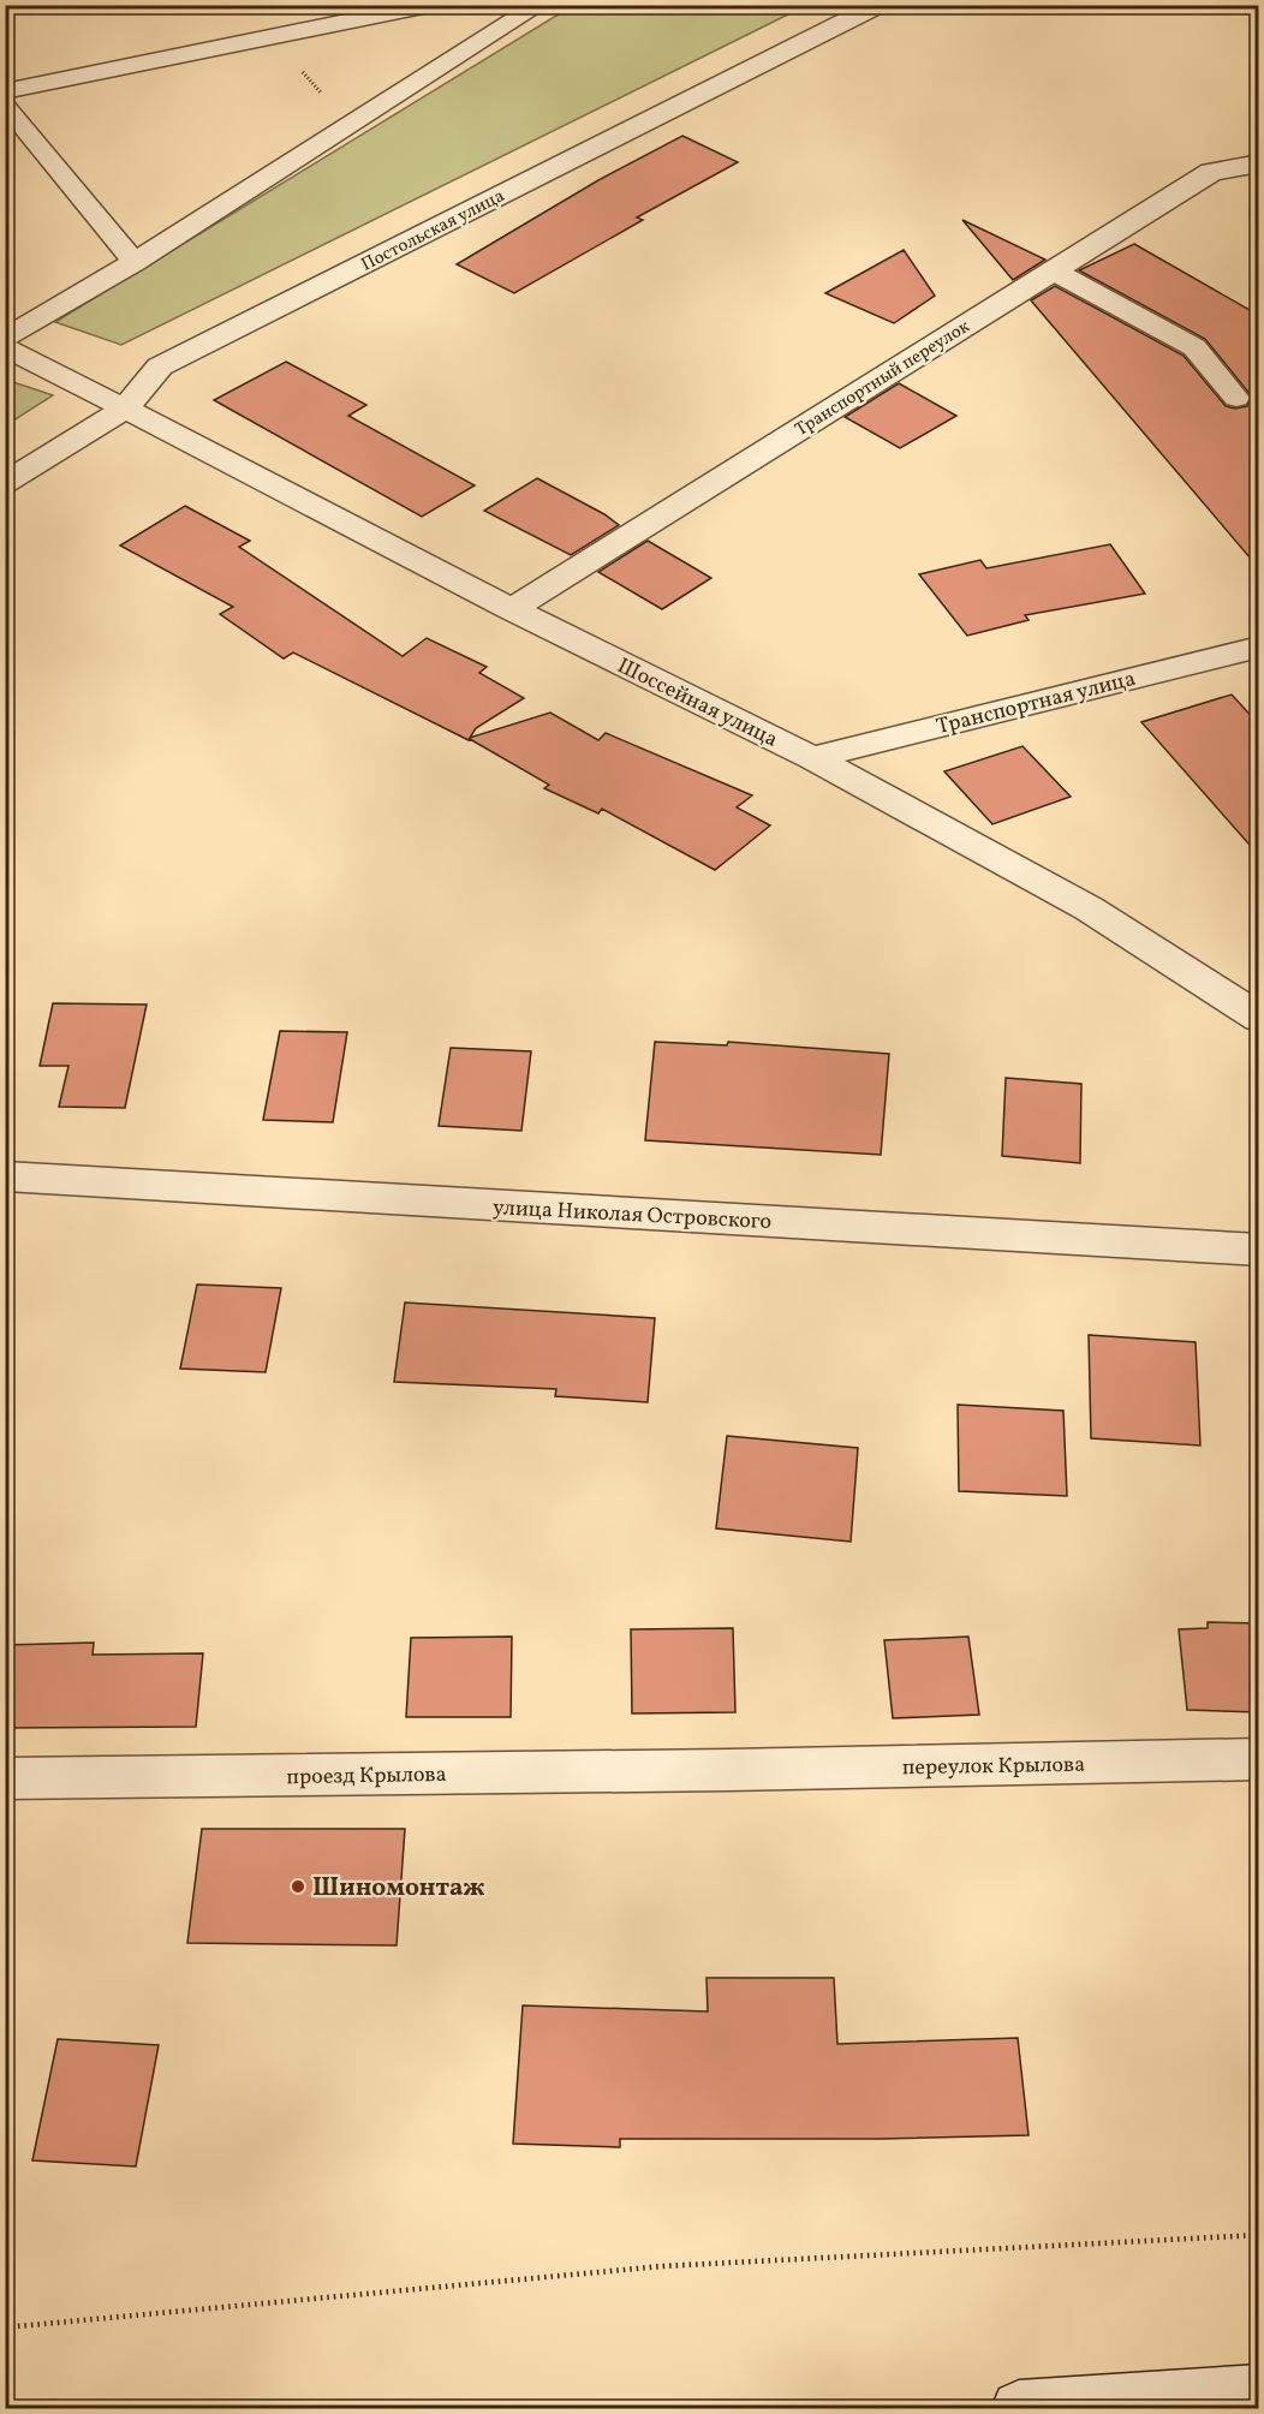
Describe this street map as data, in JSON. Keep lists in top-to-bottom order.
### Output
{
  "streets": {
    "street": [
      "Постольская улица",
      "Транспортный переулок",
      "Шоссейная улица",
      "Транспортная улица",
      "улица Николая Островского",
      "переулок Крылова",
      "проезд Крылова"
    ]
  },
  "crossings": [
    ["Постольская улица", "Шоссейная улица"],
    ["Транспортный переулок", "Шоссейная улица"],
    ["Шоссейная улица", "Транспортная улица"],
    ["переулок Крылова", "проезд Крылова"]
  ],
  "places": ["Шиномонтаж"]
}
